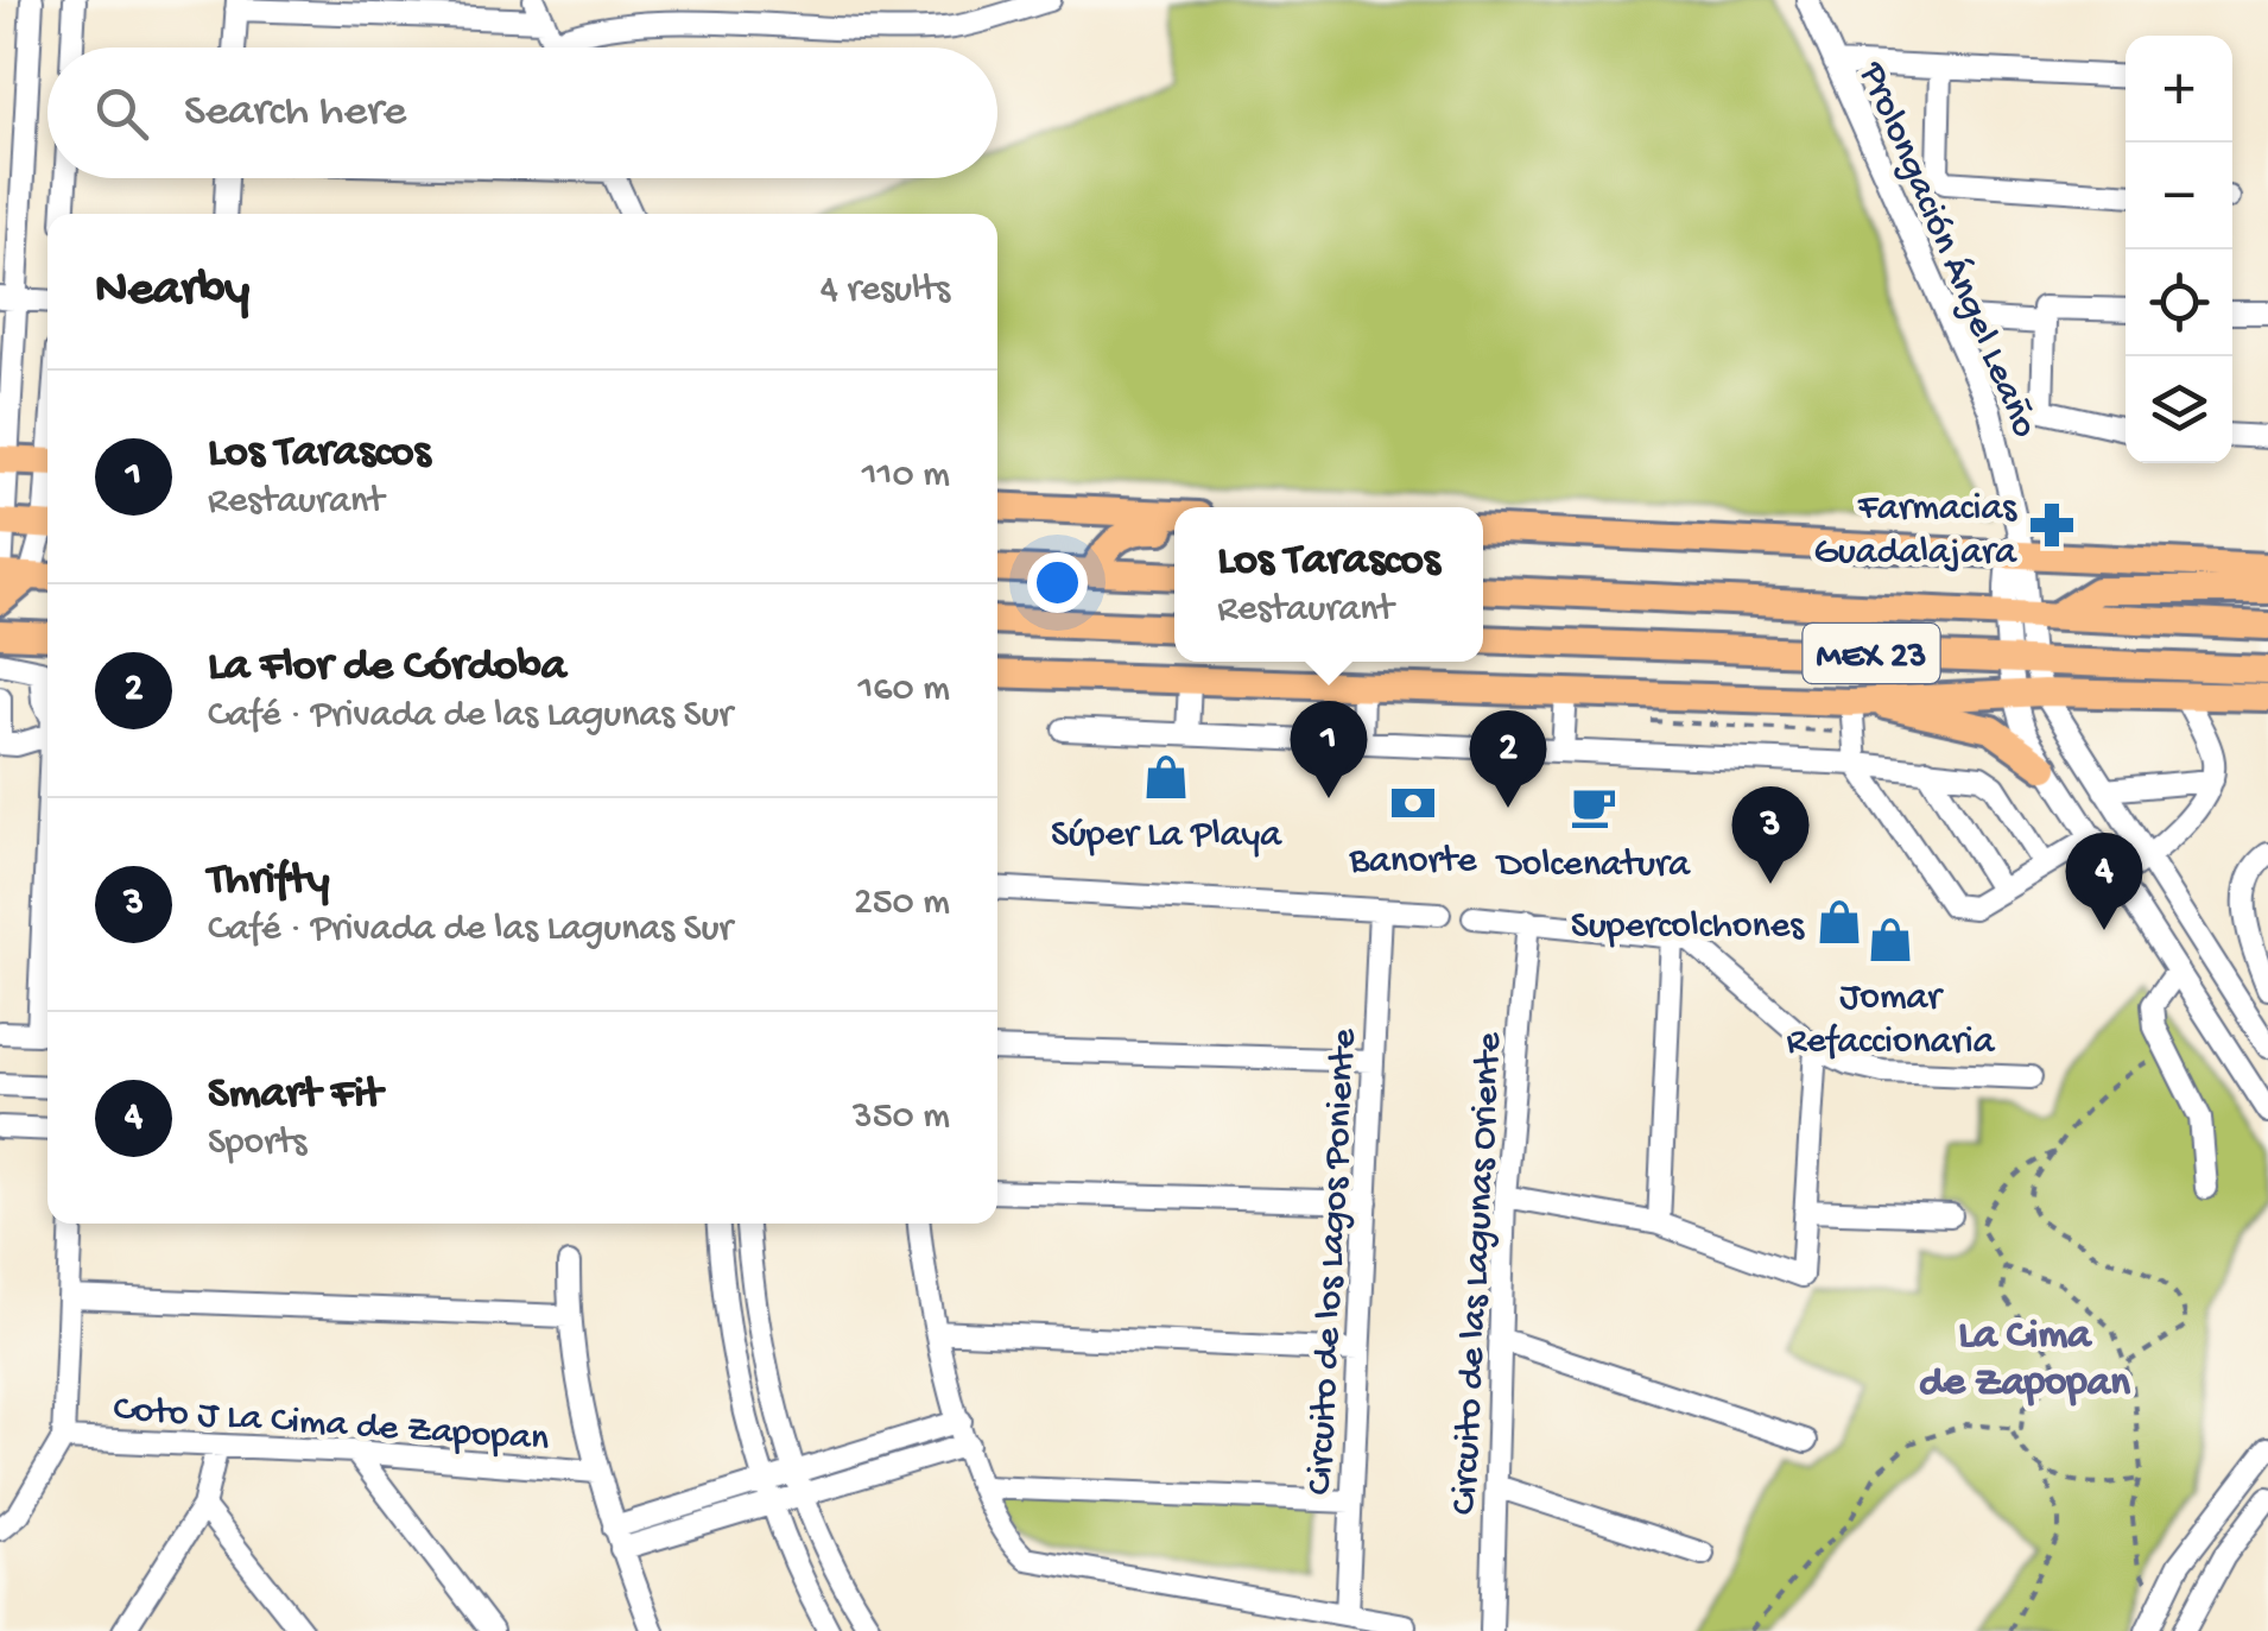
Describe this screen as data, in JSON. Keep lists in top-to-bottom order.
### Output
{
  "streets": {
    "main road": ["MEX 23"],
    "street": [
      "Prolongación Ángel Leaño",
      "Circuito de los Lagos Poniente",
      "Circuito de las Lagunas Oriente",
      "Coto J La Cima de Zapopan"
    ]
  },
  "crossings": [
    ["Prolongación Ángel Leaño", "MEX 23"]
  ],
  "districts": ["La Cima de Zapopan"],
  "places": {
    "pharmacy": ["Farmacias Guadalajara"],
    "shop": ["Súper La Playa", "Supercolchones", "Jomar Refaccionaria"],
    "bank": ["Banorte"],
    "cafe": ["Dolcenatura"]
  },
  "page": {
    "map_buttons": ["+", "−"],
    "search": "Search here",
    "heading": ["Nearby", "4 results"],
    "list": [
      {
        "mark": "1",
        "name": "Los Tarascos",
        "note": "Restaurant",
        "value": "110 m"
      },
      {
        "mark": "2",
        "name": "La Flor de Córdoba",
        "note": "Café · Privada de las Lagunas Sur",
        "value": "160 m"
      },
      {
        "mark": "3",
        "name": "Thrifty",
        "note": "Café · Privada de las Lagunas Sur",
        "value": "250 m"
      },
      {
        "mark": "4",
        "name": "Smart Fit",
        "note": "Sports",
        "value": "350 m"
      }
    ],
    "popup": ["Los Tarascos", "Restaurant"],
    "pins": [
      "1",
      "2",
      "3",
      "4"
    ]
  }
}
